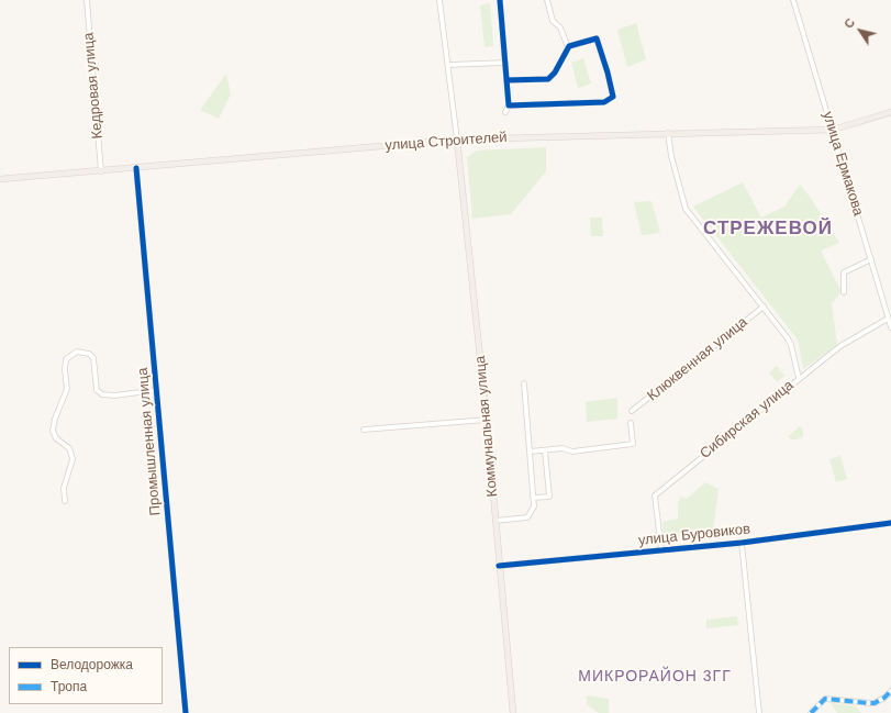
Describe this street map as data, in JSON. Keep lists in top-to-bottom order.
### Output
{
  "streets": {
    "main road": ["улица Строителей", "Коммунальная улица"],
    "street": [
      "Кедровая улица",
      "улица Ермакова",
      "Клюквенная улица",
      "Сибирская улица",
      "Промышленная улица",
      "улица Буровиков"
    ]
  },
  "crossings": [
    ["Кедровая улица", "улица Строителей"],
    ["улица Строителей", "улица Ермакова"],
    ["улица Строителей", "Коммунальная улица"],
    ["улица Строителей", "Промышленная улица"],
    ["улица Ермакова", "Сибирская улица"],
    ["Сибирская улица", "улица Буровиков"],
    ["Коммунальная улица", "улица Буровиков"]
  ],
  "districts": ["СТРЕЖЕВОЙ", "МИКРОРАЙОН 3ГГ"],
  "legend": ["Велодорожка", "Тропа"],
  "north": "top left"
}
